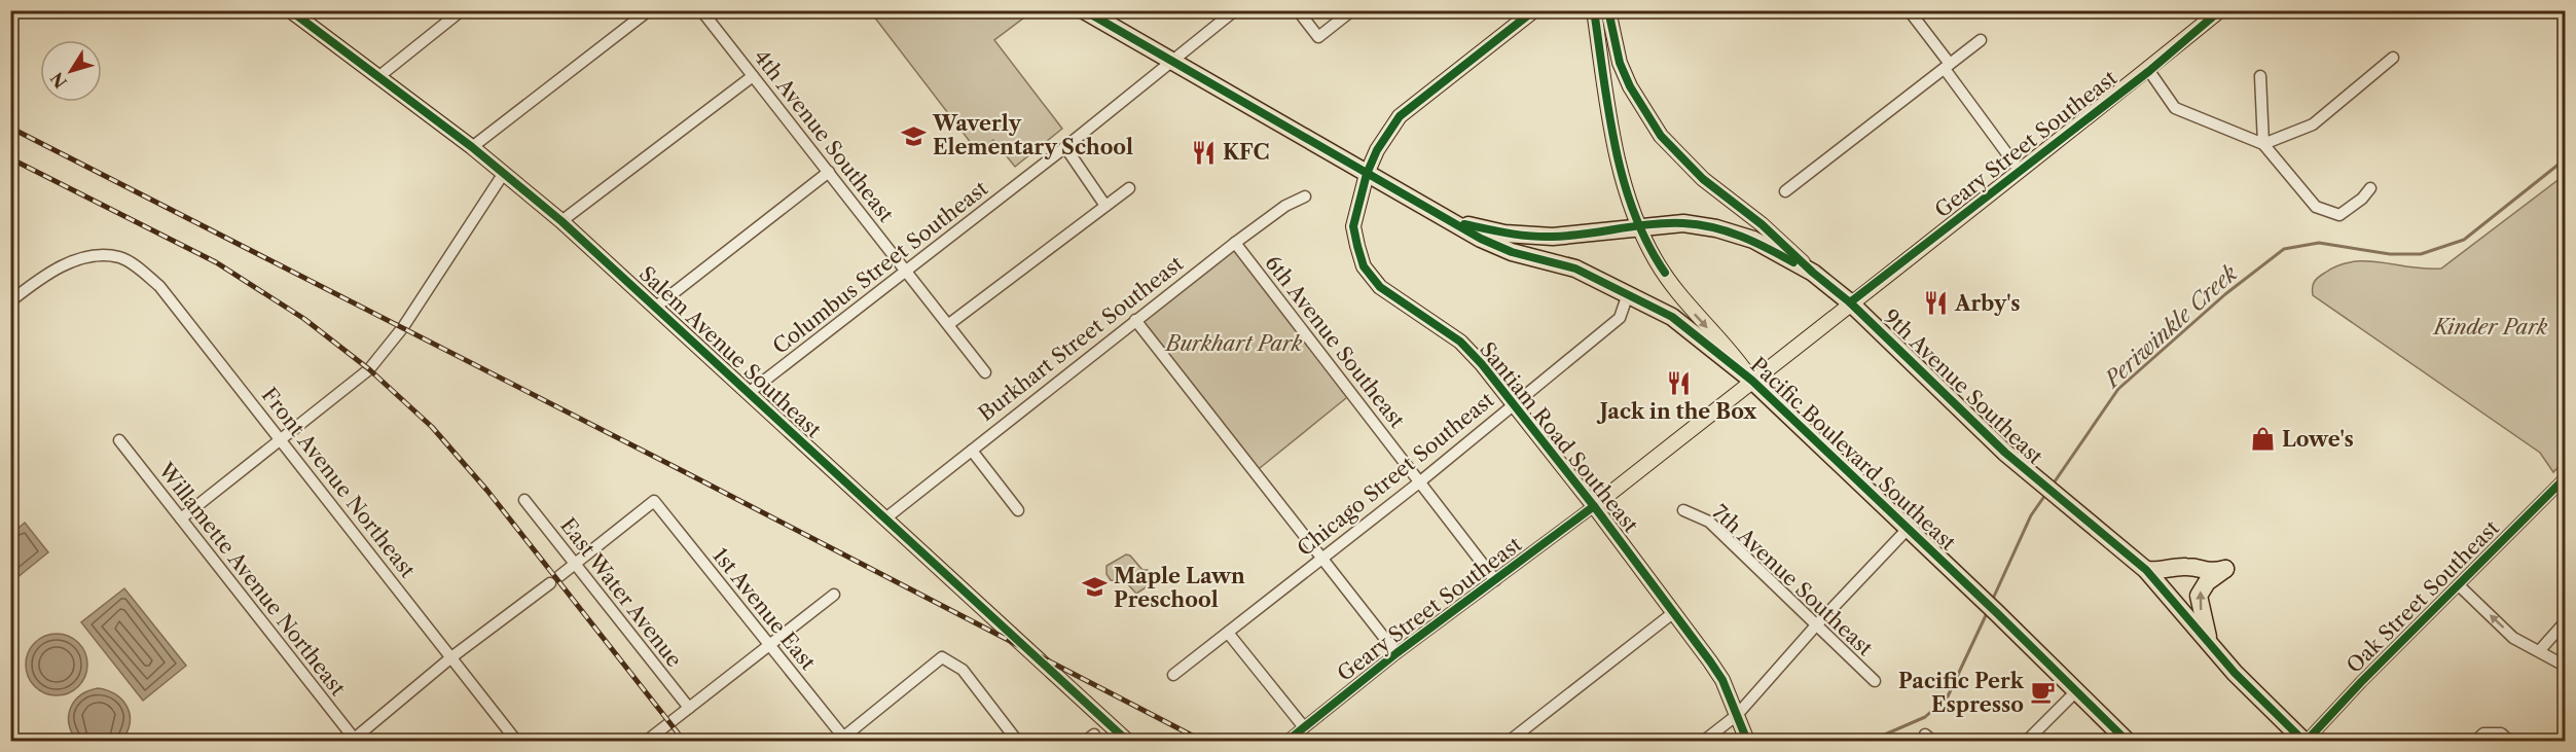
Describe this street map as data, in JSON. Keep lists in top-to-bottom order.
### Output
{
  "streets": {
    "highway": ["9th Avenue Southeast", "Pacific Boulevard Southeast"],
    "main road": ["Geary Street Southeast", "Salem Avenue Southeast", "Santiam Road Southeast"],
    "street": [
      "4th Avenue Southeast",
      "Columbus Street Southeast",
      "Burkhart Street Southeast",
      "6th Avenue Southeast",
      "Chicago Street Southeast",
      "Front Avenue Northeast",
      "Willamette Avenue Northeast",
      "7th Avenue Southeast",
      "East Water Avenue",
      "Oak Street Southeast",
      "1st Avenue East"
    ]
  },
  "crossings": [
    ["4th Avenue Southeast", "Columbus Street Southeast"],
    ["Geary Street Southeast", "6th Avenue Southeast"],
    ["Geary Street Southeast", "9th Avenue Southeast"],
    ["Geary Street Southeast", "Santiam Road Southeast"],
    ["Geary Street Southeast", "Pacific Boulevard Southeast"],
    ["Columbus Street Southeast", "Salem Avenue Southeast"],
    ["Columbus Street Southeast", "Pacific Boulevard Southeast"],
    ["Burkhart Street Southeast", "6th Avenue Southeast"],
    ["Burkhart Street Southeast", "Salem Avenue Southeast"],
    ["6th Avenue Southeast", "Chicago Street Southeast"],
    ["9th Avenue Southeast", "Pacific Boulevard Southeast"],
    ["9th Avenue Southeast", "Oak Street Southeast"],
    ["Santiam Road Southeast", "Pacific Boulevard Southeast"],
    ["Santiam Road Southeast", "Chicago Street Southeast"],
    ["Pacific Boulevard Southeast", "Chicago Street Southeast"],
    ["East Water Avenue", "1st Avenue East"]
  ],
  "water": ["Periwinkle Creek"],
  "parks": ["Kinder Park", "Burkhart Park"],
  "places": {
    "school or university": ["Waverly Elementary School", "Maple Lawn Preschool"],
    "restaurant": ["KFC", "Arby's", "Jack in the Box"],
    "shop": ["Lowe's"],
    "cafe": ["Pacific Perk Espresso"]
  },
  "north": "bottom left"
}
